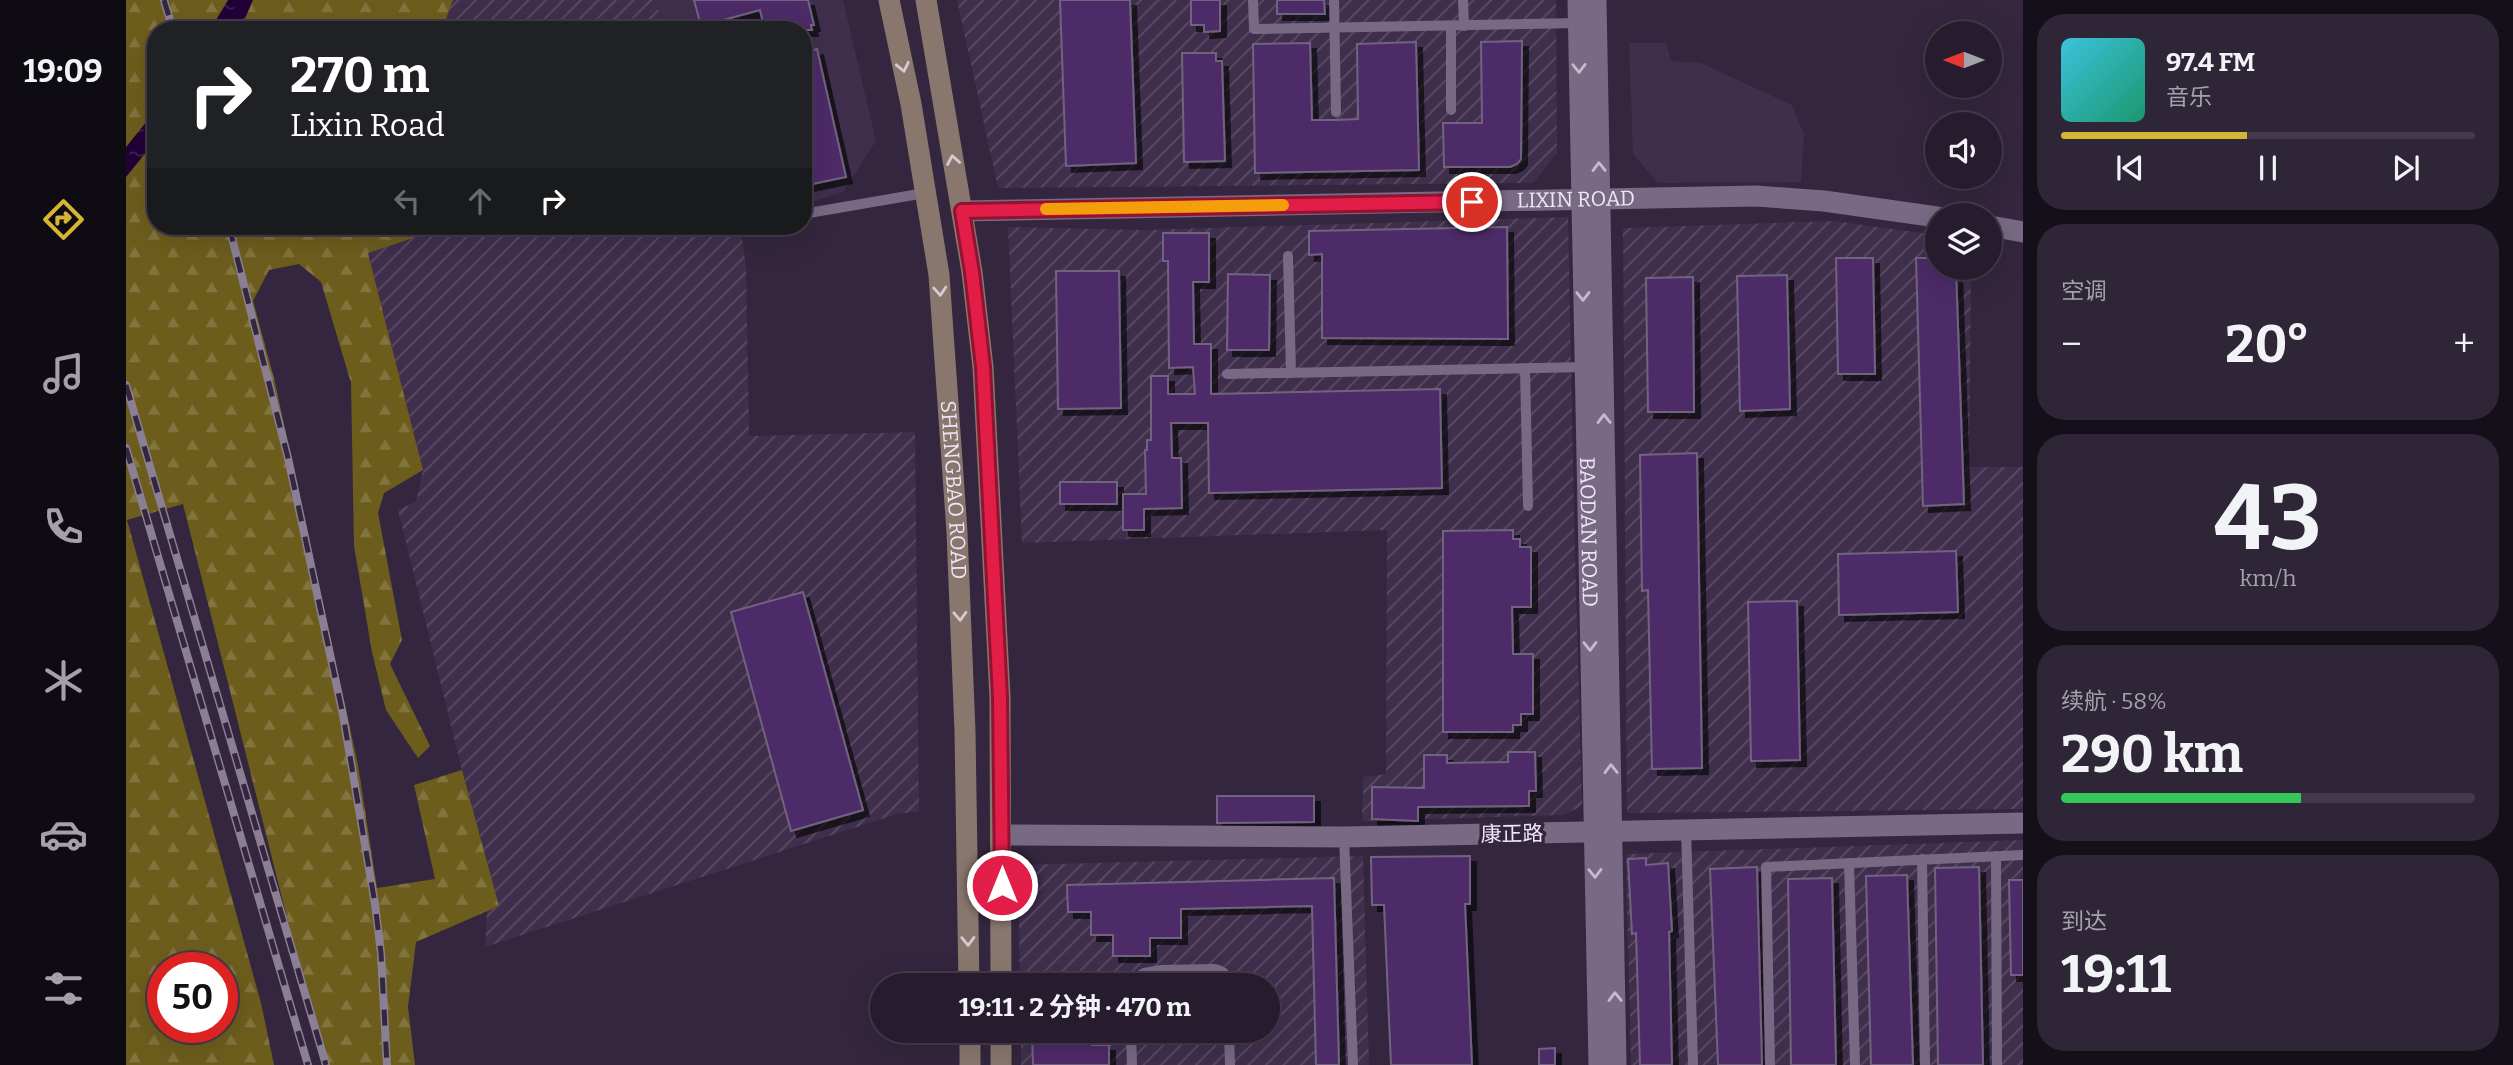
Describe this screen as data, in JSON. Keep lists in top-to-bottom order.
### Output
{
  "streets": {
    "main road": ["SHENGBAO ROAD"],
    "street": ["LIXIN ROAD", "BAODAN ROAD", "康正路"]
  },
  "crossings": [
    ["LIXIN ROAD", "SHENGBAO ROAD"],
    ["LIXIN ROAD", "BAODAN ROAD"],
    ["SHENGBAO ROAD", "康正路"],
    ["BAODAN ROAD", "康正路"]
  ],
  "north": "left",
  "page": {
    "tabs": "19:09",
    "turn": ["270 m", "Lixin Road"],
    "song": ["97.4 FM", "音乐"],
    "tile": [
      "空调",
      ["43", "km/h"],
      ["续航 · 58%", "290 km"],
      ["到达", "19:11"]
    ],
    "heat": ["−", "20°", "+"],
    "limit": "50",
    "trip": "19:11 · 2 分钟 · 470 m"
  }
}
